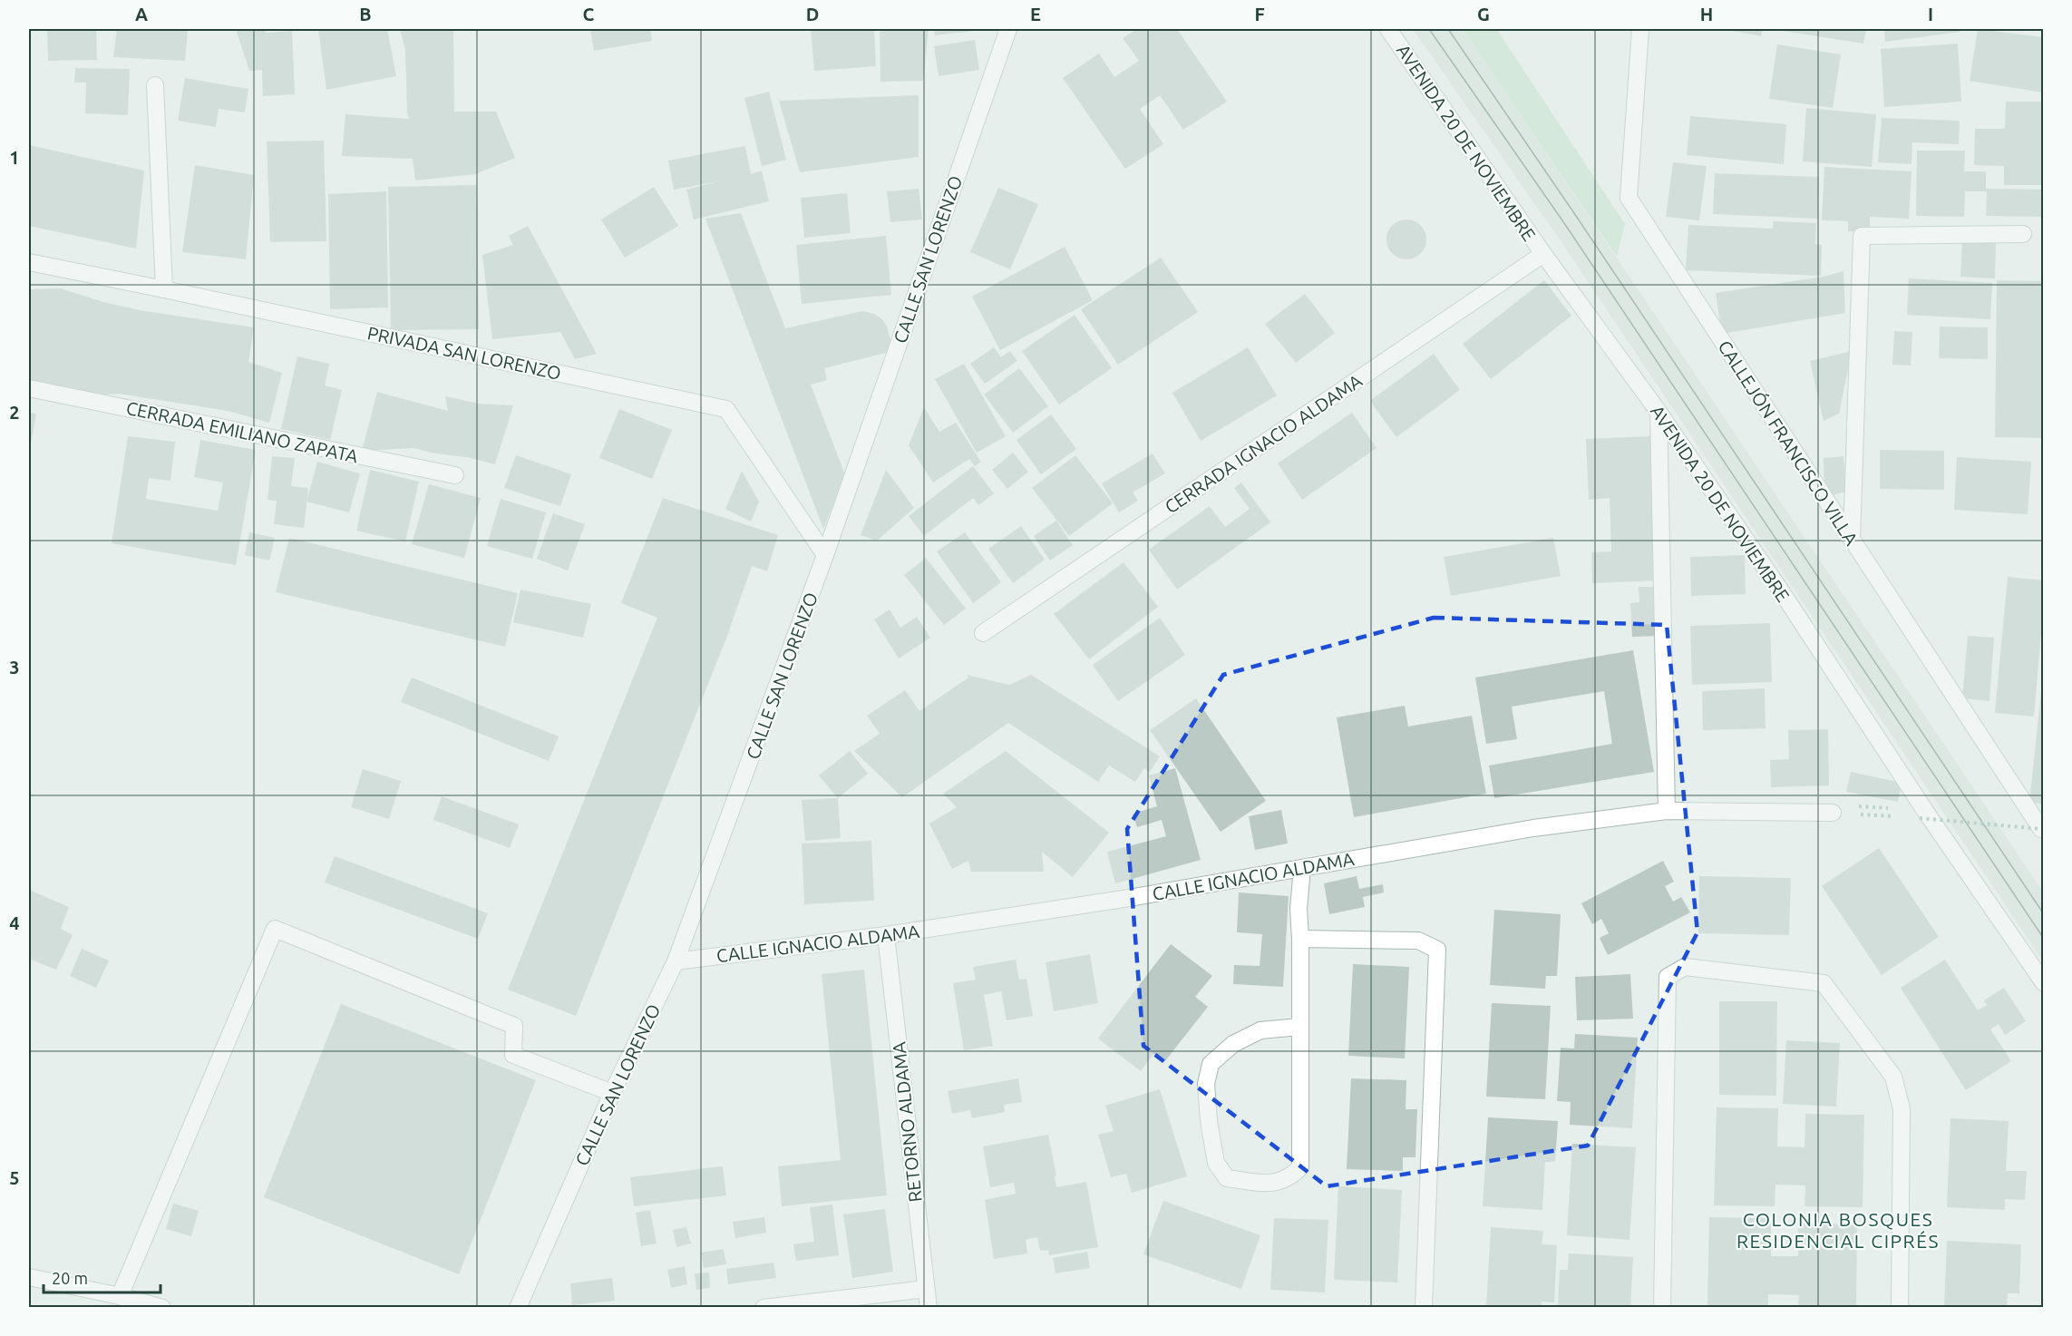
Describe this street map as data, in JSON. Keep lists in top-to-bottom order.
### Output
{
  "streets": {
    "street": [
      "AVENIDA 20 DE NOVIEMBRE",
      "CALLE SAN LORENZO",
      "PRIVADA SAN LORENZO",
      "CERRADA EMILIANO ZAPATA",
      "CALLEJÓN FRANCISCO VILLA",
      "CERRADA IGNACIO ALDAMA",
      "CALLE IGNACIO ALDAMA",
      "RETORNO ALDAMA"
    ]
  },
  "crossings": [
    ["AVENIDA 20 DE NOVIEMBRE", "CERRADA IGNACIO ALDAMA"],
    ["CALLE SAN LORENZO", "PRIVADA SAN LORENZO"],
    ["CALLE SAN LORENZO", "CALLE IGNACIO ALDAMA"],
    ["CALLE IGNACIO ALDAMA", "RETORNO ALDAMA"]
  ],
  "districts": ["COLONIA BOSQUES RESIDENCIAL CIPRÉS"],
  "scale_bar": "20 m",
  "grid": {
    "columns": [
      "A",
      "B",
      "C",
      "D",
      "E",
      "F",
      "G",
      "H",
      "I"
    ],
    "rows": [
      "1",
      "2",
      "3",
      "4",
      "5"
    ]
  }
}
